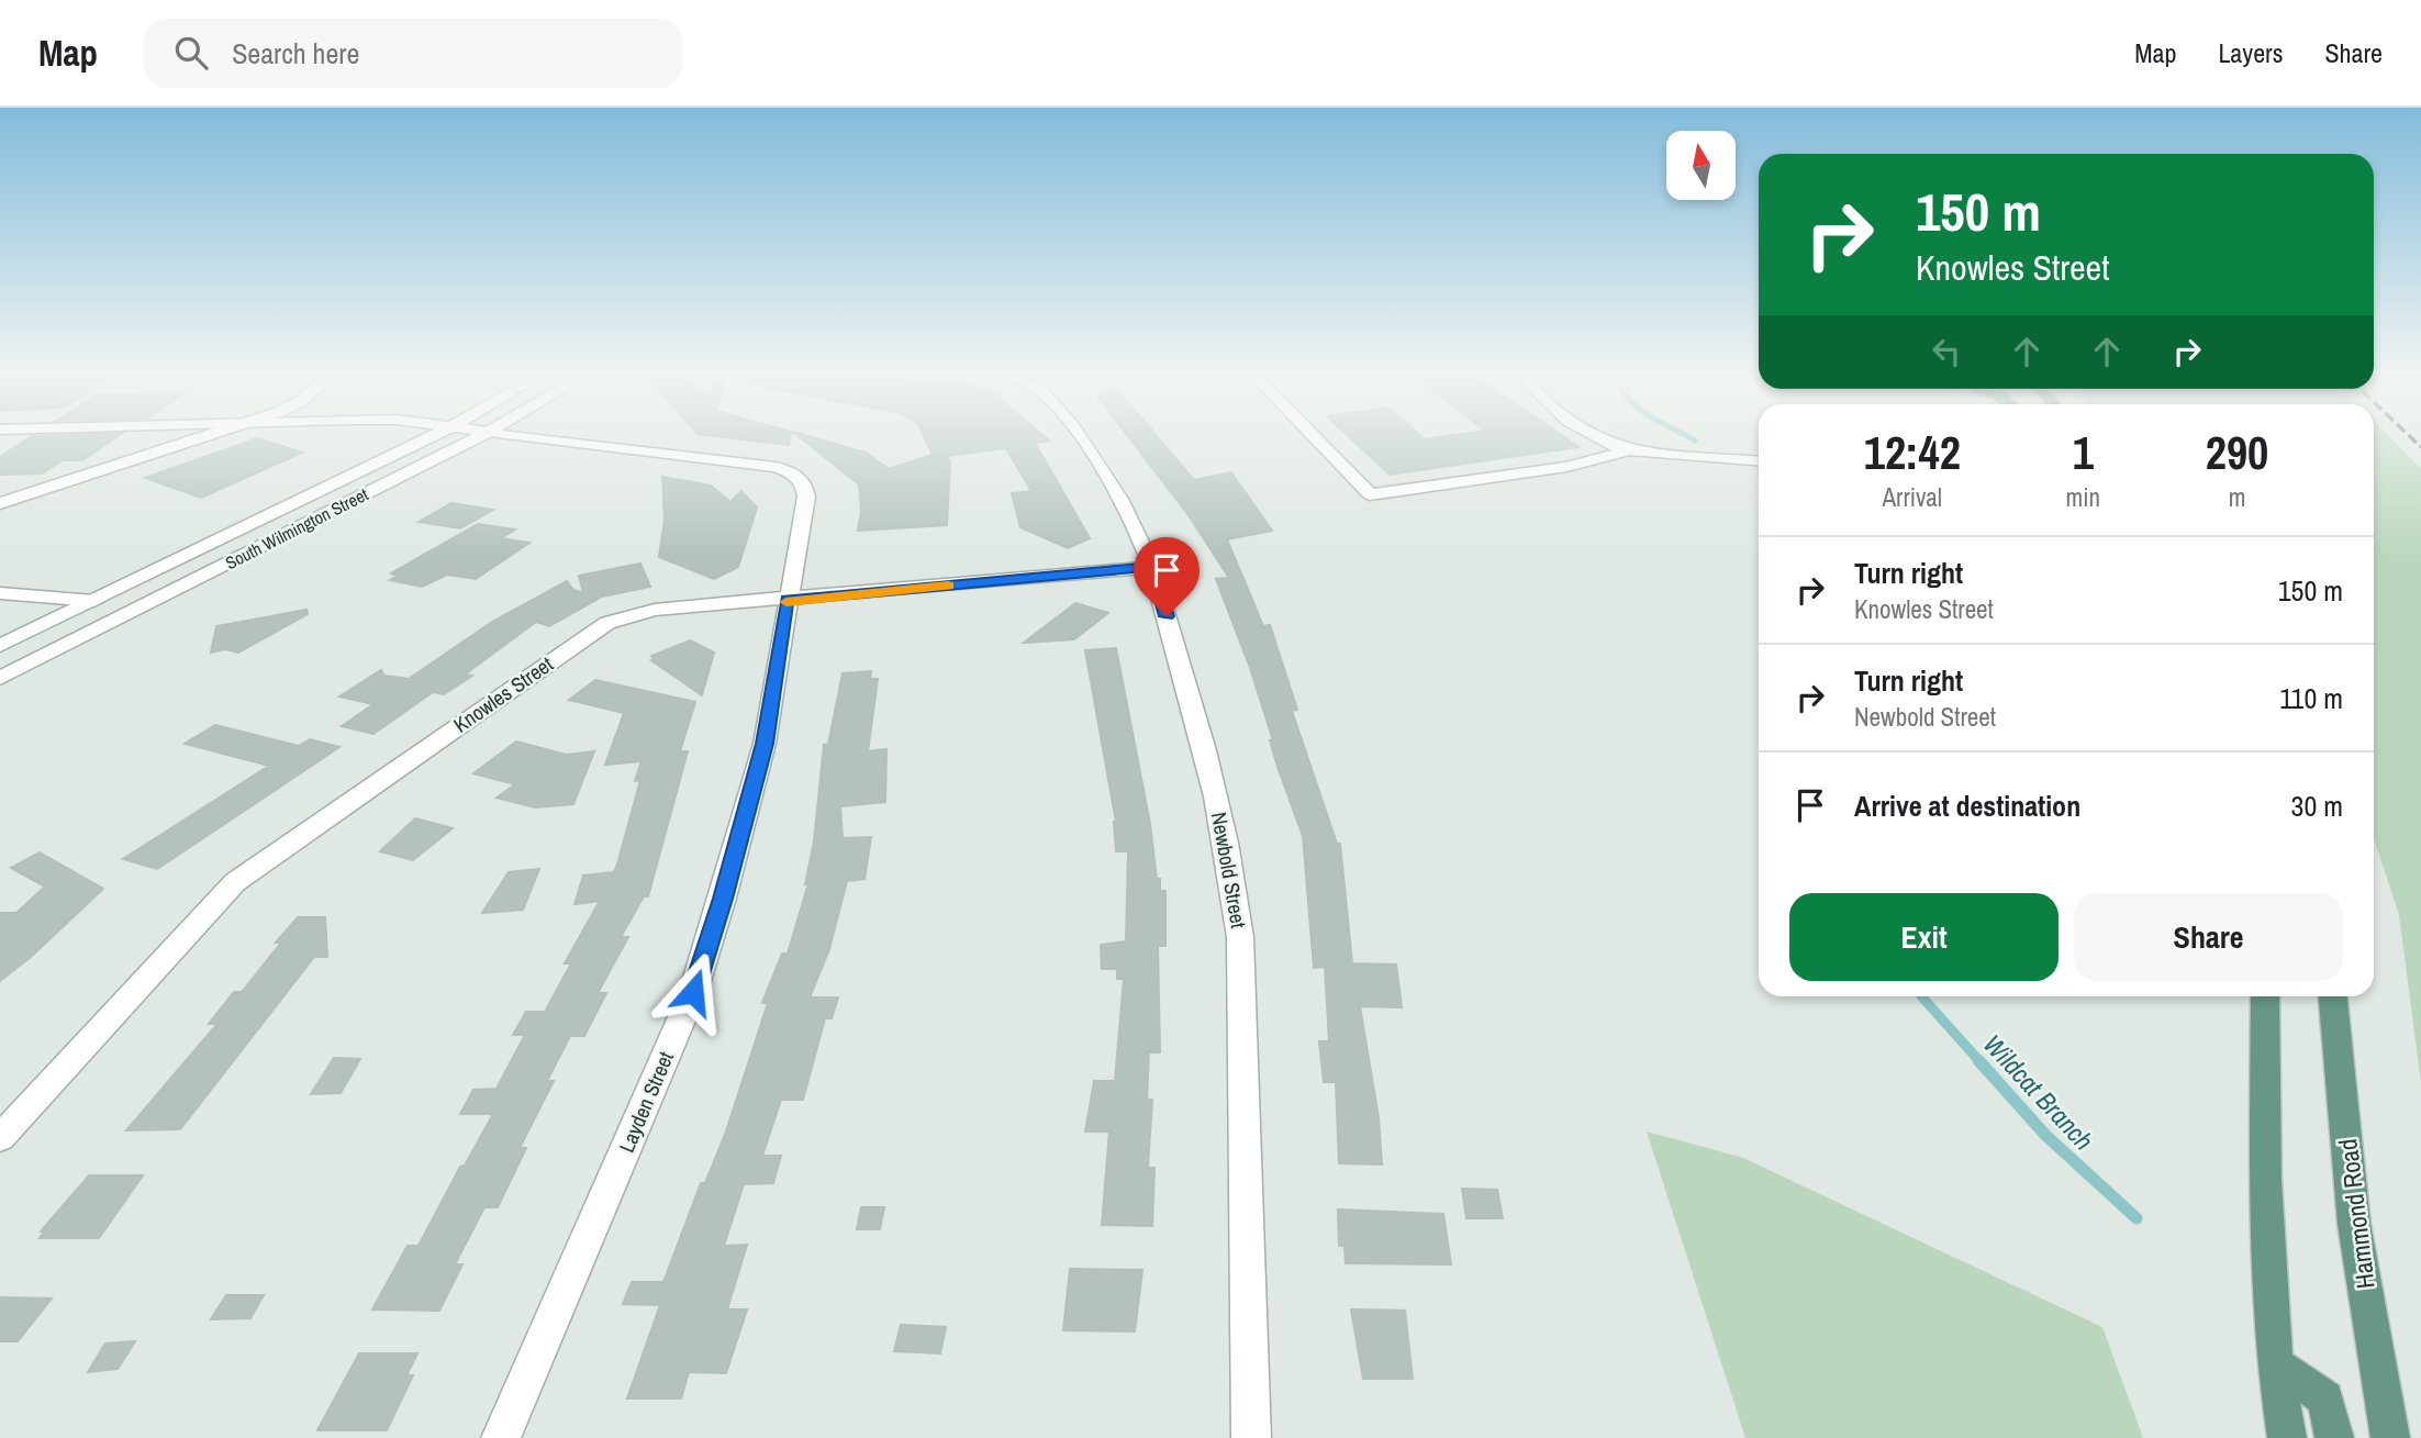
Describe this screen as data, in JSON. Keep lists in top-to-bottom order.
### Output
{
  "streets": {
    "main road": ["Hammond Road"],
    "street": [
      "South Wilmington Street",
      "Knowles Street",
      "Newbold Street",
      "Layden Street"
    ]
  },
  "crossings": [
    ["Knowles Street", "Newbold Street"],
    ["Knowles Street", "Layden Street"]
  ],
  "water": ["Wildcat Branch"],
  "north": "top",
  "page": {
    "header": "Map",
    "search": "Search here",
    "nav": ["Map", "Layers", "Share"],
    "turn": ["150 m", "Knowles Street"],
    "eta": [
      "12:42",
      "Arrival",
      "1",
      "min",
      "290",
      "m"
    ],
    "list": [
      {
        "name": "Turn right",
        "note": "Knowles Street",
        "value": "150 m"
      },
      {
        "name": "Turn right",
        "note": "Newbold Street",
        "value": "110 m"
      },
      {
        "name": "Arrive at destination",
        "value": "30 m"
      }
    ],
    "buttons": ["Exit", "Share"]
  }
}
